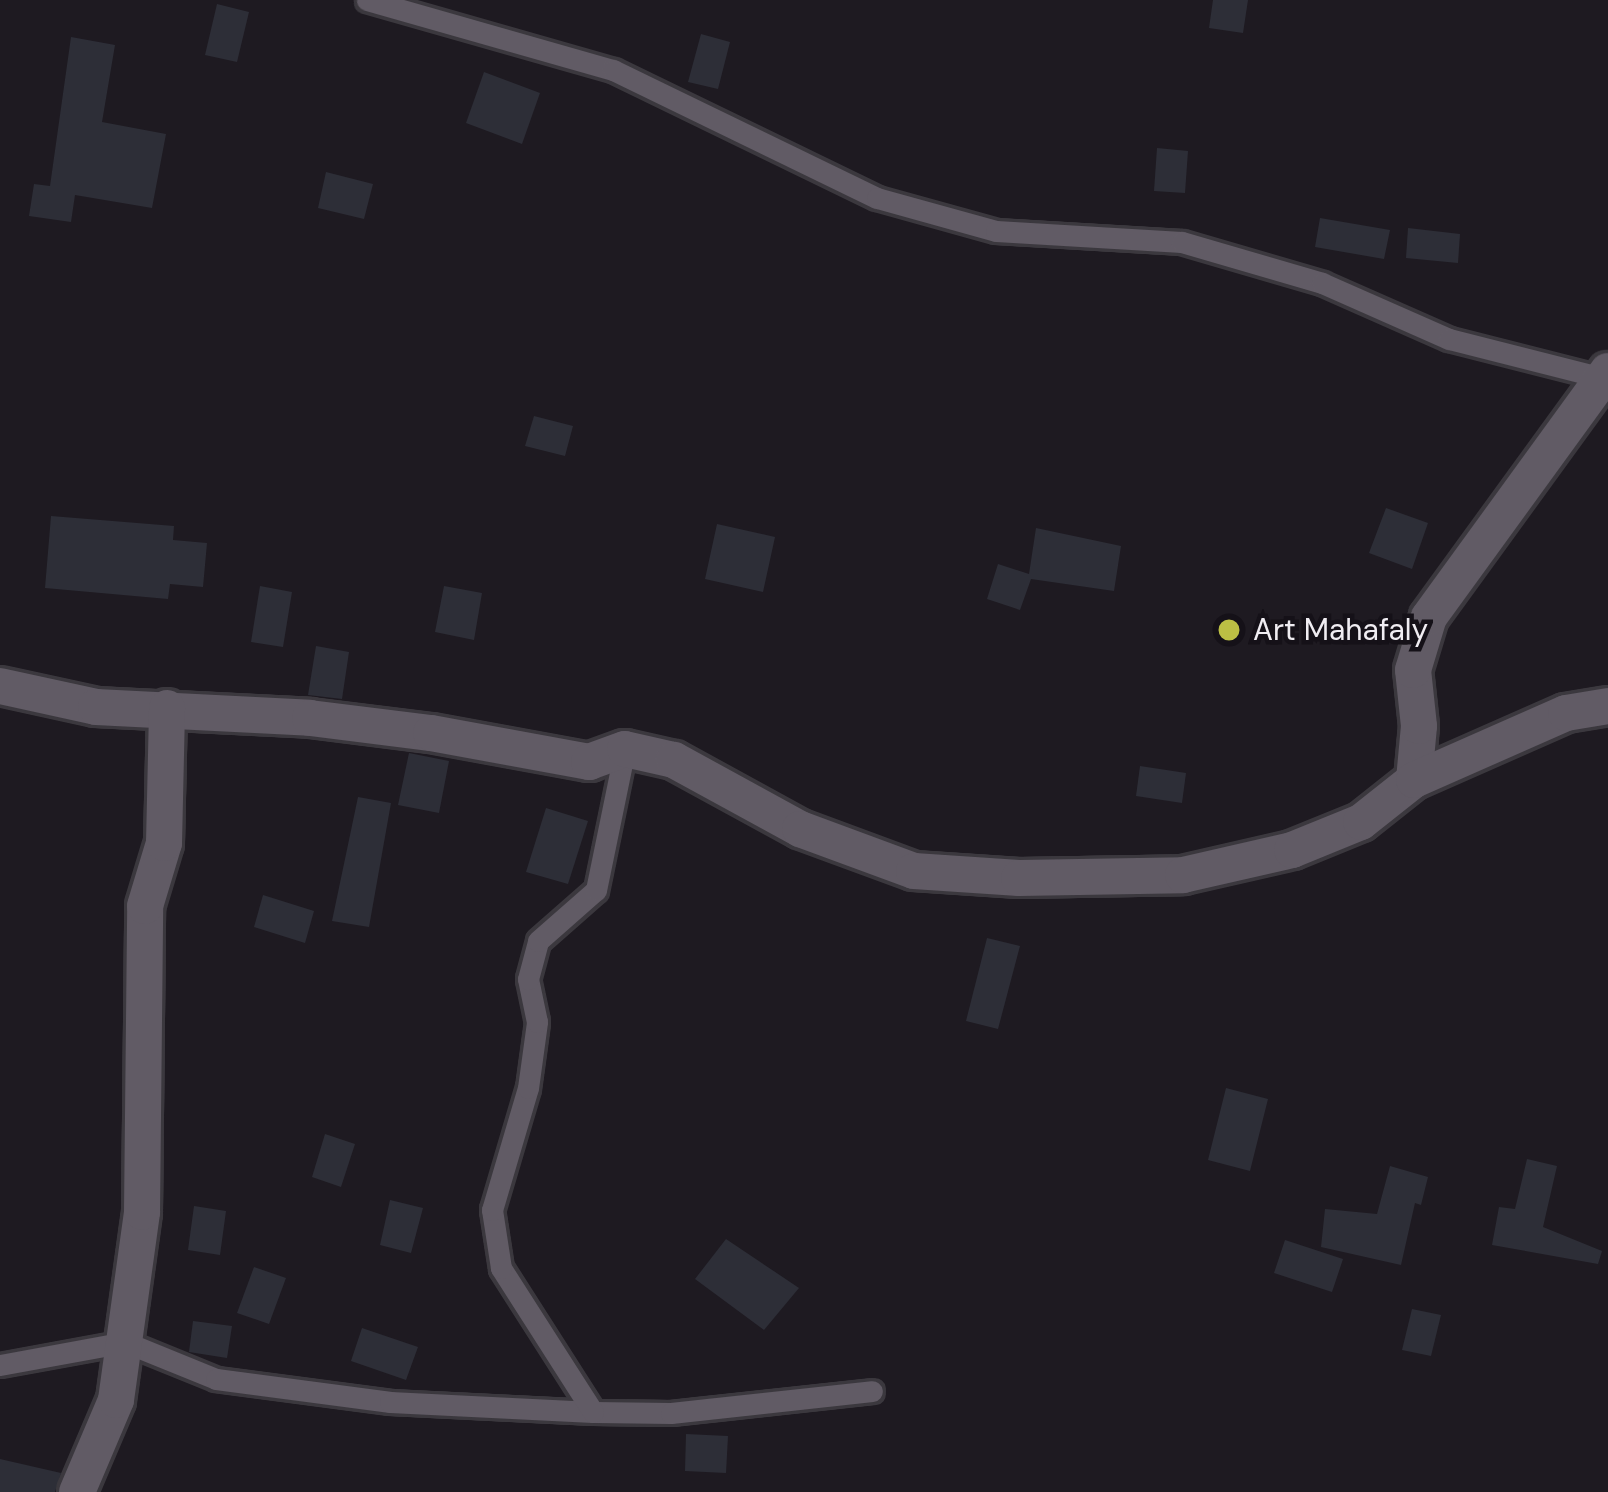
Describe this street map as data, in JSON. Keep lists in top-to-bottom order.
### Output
{
  "places": ["Art Mahafaly"]
}
